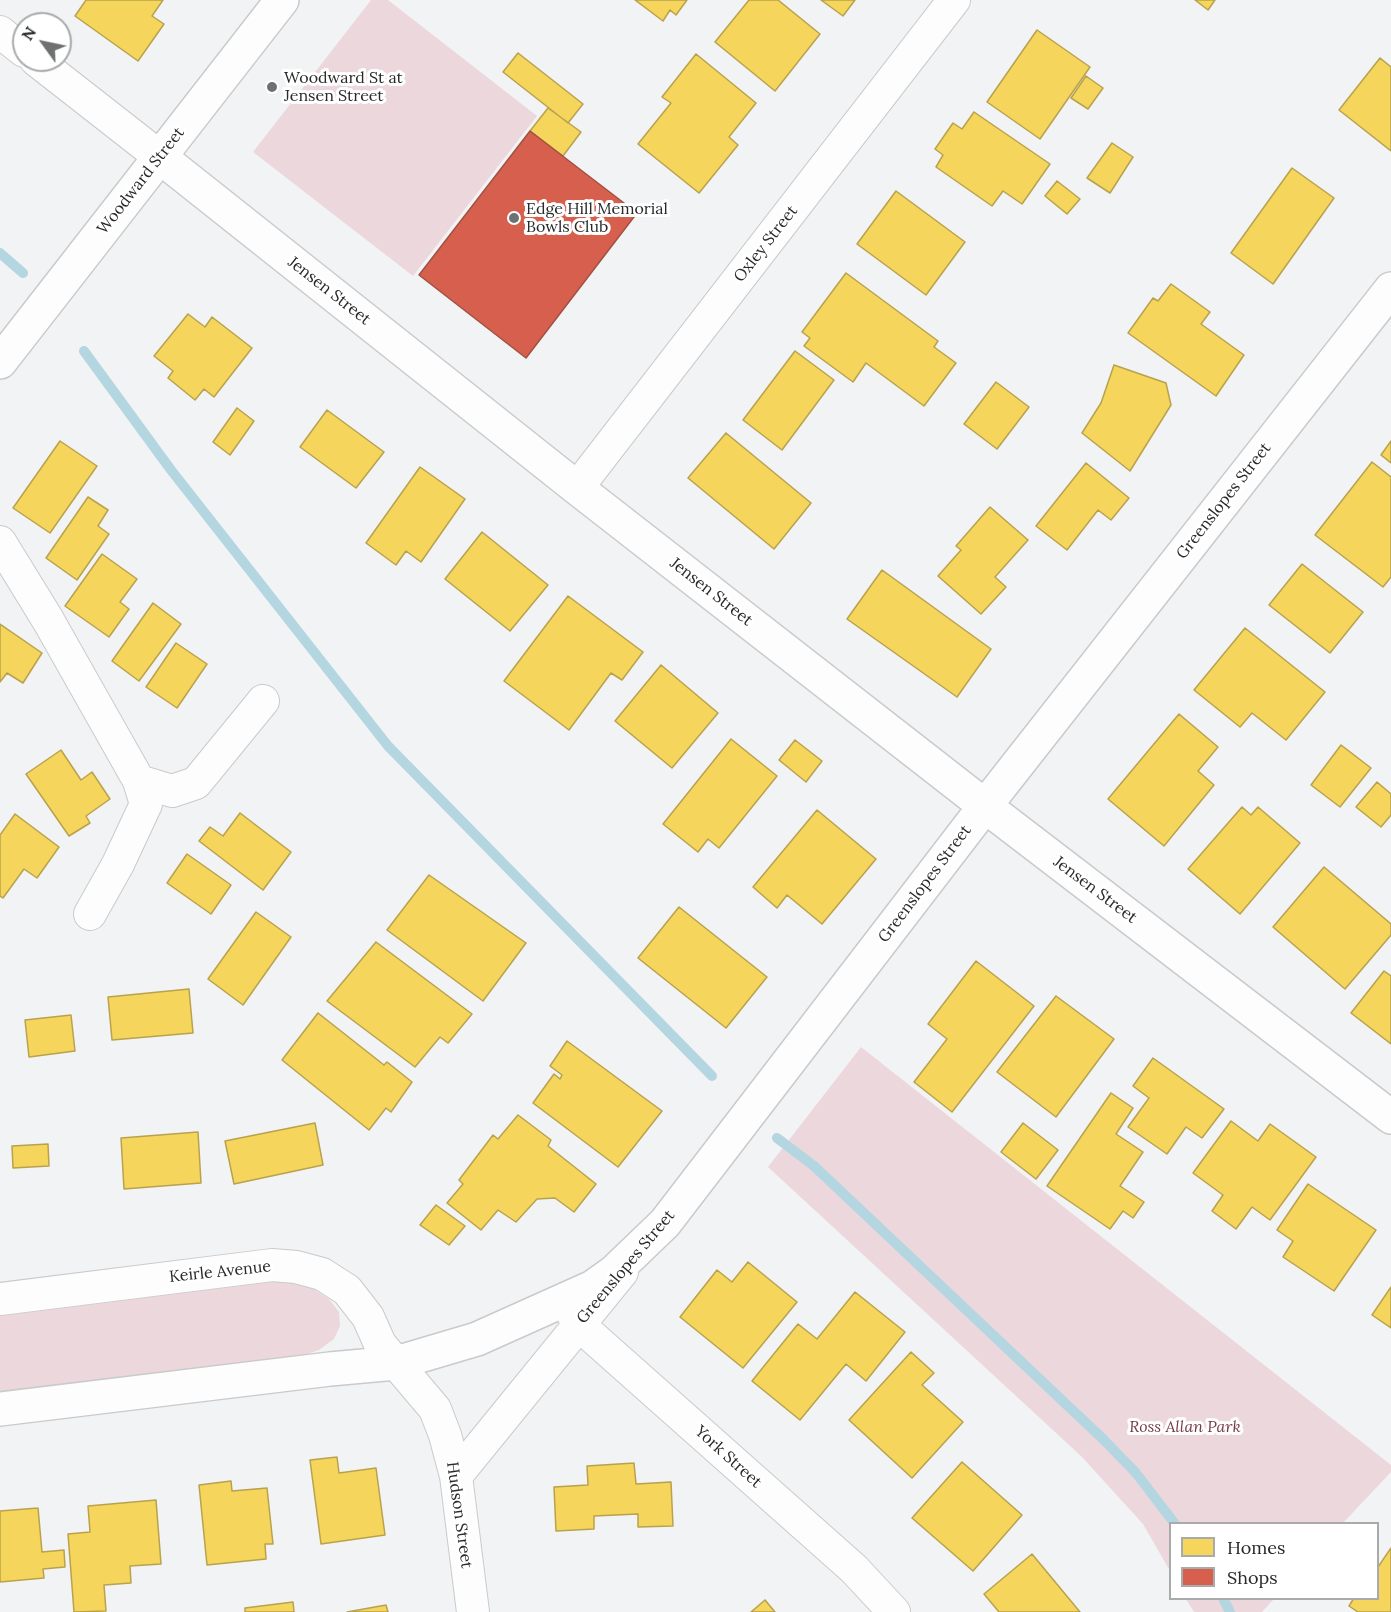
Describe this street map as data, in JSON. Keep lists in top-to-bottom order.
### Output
{
  "streets": {
    "street": [
      "Woodward Street",
      "Oxley Street",
      "Jensen Street",
      "Greenslopes Street",
      "Keirle Avenue",
      "York Street",
      "Hudson Street"
    ]
  },
  "crossings": [
    ["Woodward Street", "Jensen Street"],
    ["Oxley Street", "Jensen Street"],
    ["Jensen Street", "Greenslopes Street"],
    ["Greenslopes Street", "York Street"],
    ["Greenslopes Street", "Hudson Street"],
    ["Keirle Avenue", "Hudson Street"]
  ],
  "parks": ["Ross Allan Park"],
  "places": ["Woodward St at Jensen Street", "Edge Hill Memorial Bowls Club"],
  "legend": ["Homes", "Shops"],
  "north": "top left"
}
